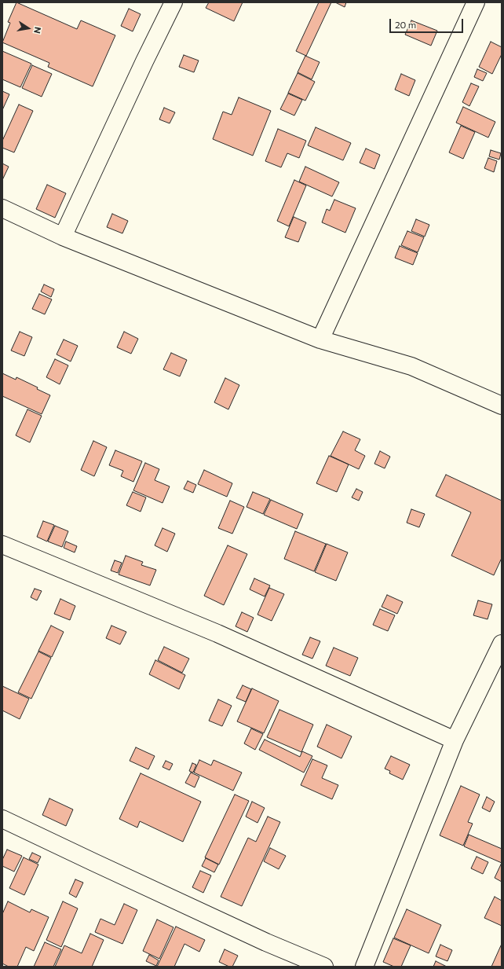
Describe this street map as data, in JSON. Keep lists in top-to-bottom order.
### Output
{
  "scale_bar": "20 m",
  "north": "right"
}
